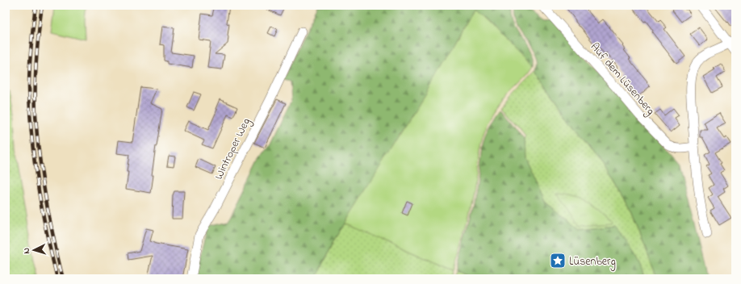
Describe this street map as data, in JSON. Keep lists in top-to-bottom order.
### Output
{
  "streets": {
    "street": ["Auf dem Lüsenberg", "Wintroper Weg"]
  },
  "places": {
    "place": ["Lüsenberg"]
  },
  "north": "left"
}
